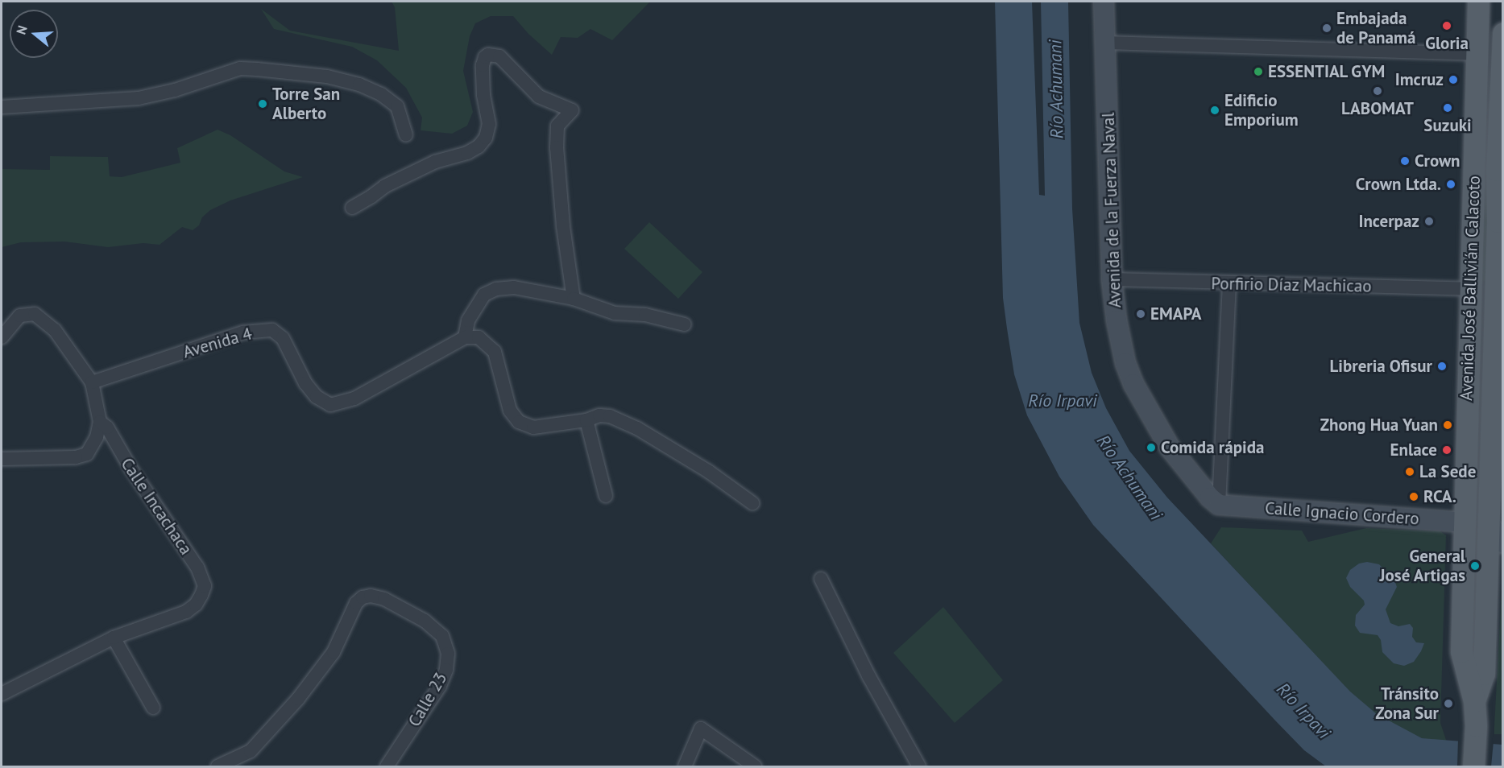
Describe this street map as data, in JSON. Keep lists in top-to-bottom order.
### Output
{
  "streets": {
    "main road": ["Avenida de la Fuerza Naval", "Avenida José Ballivián Calacoto", "Calle Ignacio Cordero"],
    "street": [
      "Porfirio Díaz Machicao",
      "Avenida 4",
      "Calle Incachaca",
      "Calle 23"
    ]
  },
  "crossings": [
    ["Avenida de la Fuerza Naval", "Porfirio Díaz Machicao"],
    ["Avenida de la Fuerza Naval", "Calle Ignacio Cordero"],
    ["Porfirio Díaz Machicao", "Avenida José Ballivián Calacoto"],
    ["Avenida José Ballivián Calacoto", "Calle Ignacio Cordero"]
  ],
  "water": ["Río Achumani", "Río Irpavi"],
  "places": [
    "Gloria",
    "Embajada de Panamá",
    "ESSENTIAL GYM",
    "Imcruz",
    "LABOMAT",
    "Torre San Alberto",
    "Suzuki",
    "Edificio Emporium",
    "Crown",
    "Crown Ltda.",
    "Incerpaz",
    "EMAPA",
    "Libreria Ofisur",
    "Zhong Hua Yuan",
    "Comida rápida",
    "Enlace",
    "La Sede",
    "RCA.",
    "General José Artigas",
    "Tránsito Zona Sur"
  ],
  "north": "left"
}
